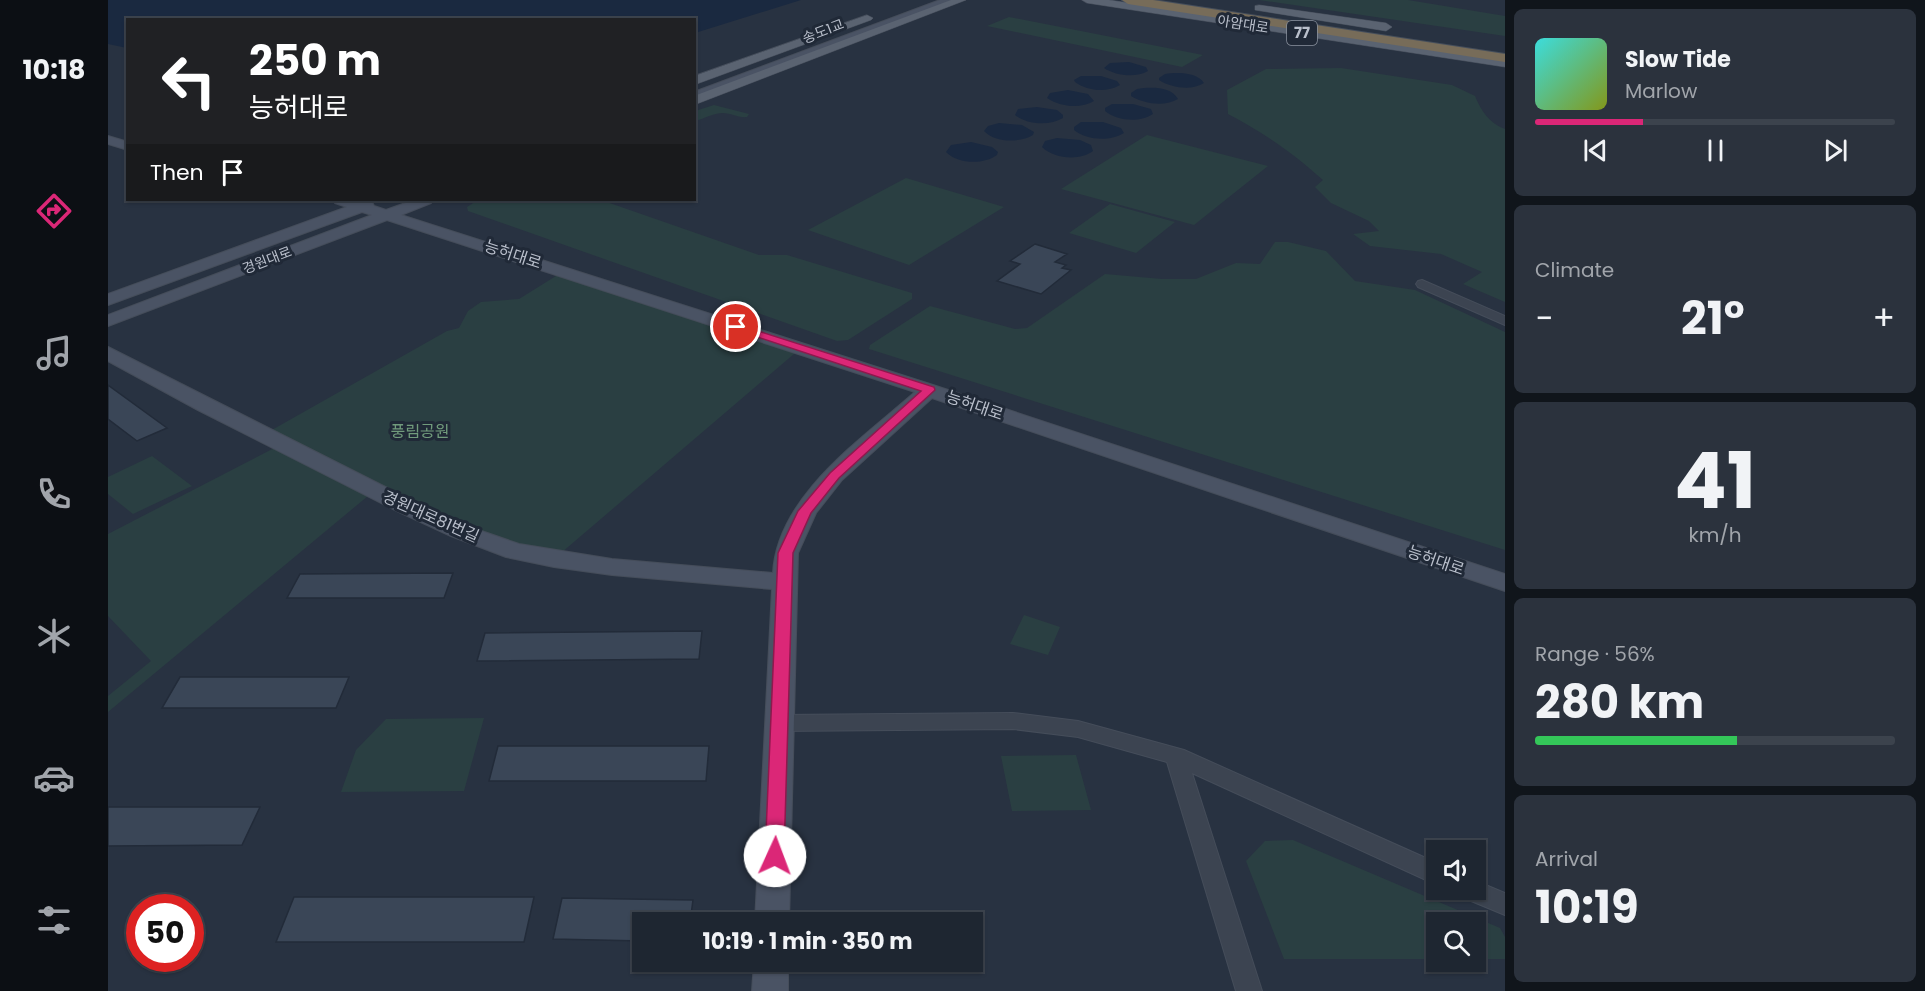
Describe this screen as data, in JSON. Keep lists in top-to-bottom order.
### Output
{
  "streets": {
    "highway": ["아암대로"],
    "main road": [
      "송도1교",
      "77",
      "능허대로",
      "경원대로",
      "경원대로81번길"
    ]
  },
  "crossings": [
    ["능허대로", "경원대로"]
  ],
  "parks": ["풍림공원"],
  "page": {
    "tabs": "10:18",
    "turn": ["250 m", "능허대로"],
    "song": ["Slow Tide", "Marlow"],
    "then": "Then",
    "tile": [
      "Climate",
      ["41", "km/h"],
      ["Range · 56%", "280 km"],
      ["Arrival", "10:19"]
    ],
    "heat": ["−", "21°", "+"],
    "limit": "50",
    "trip": "10:19 · 1 min · 350 m"
  }
}
